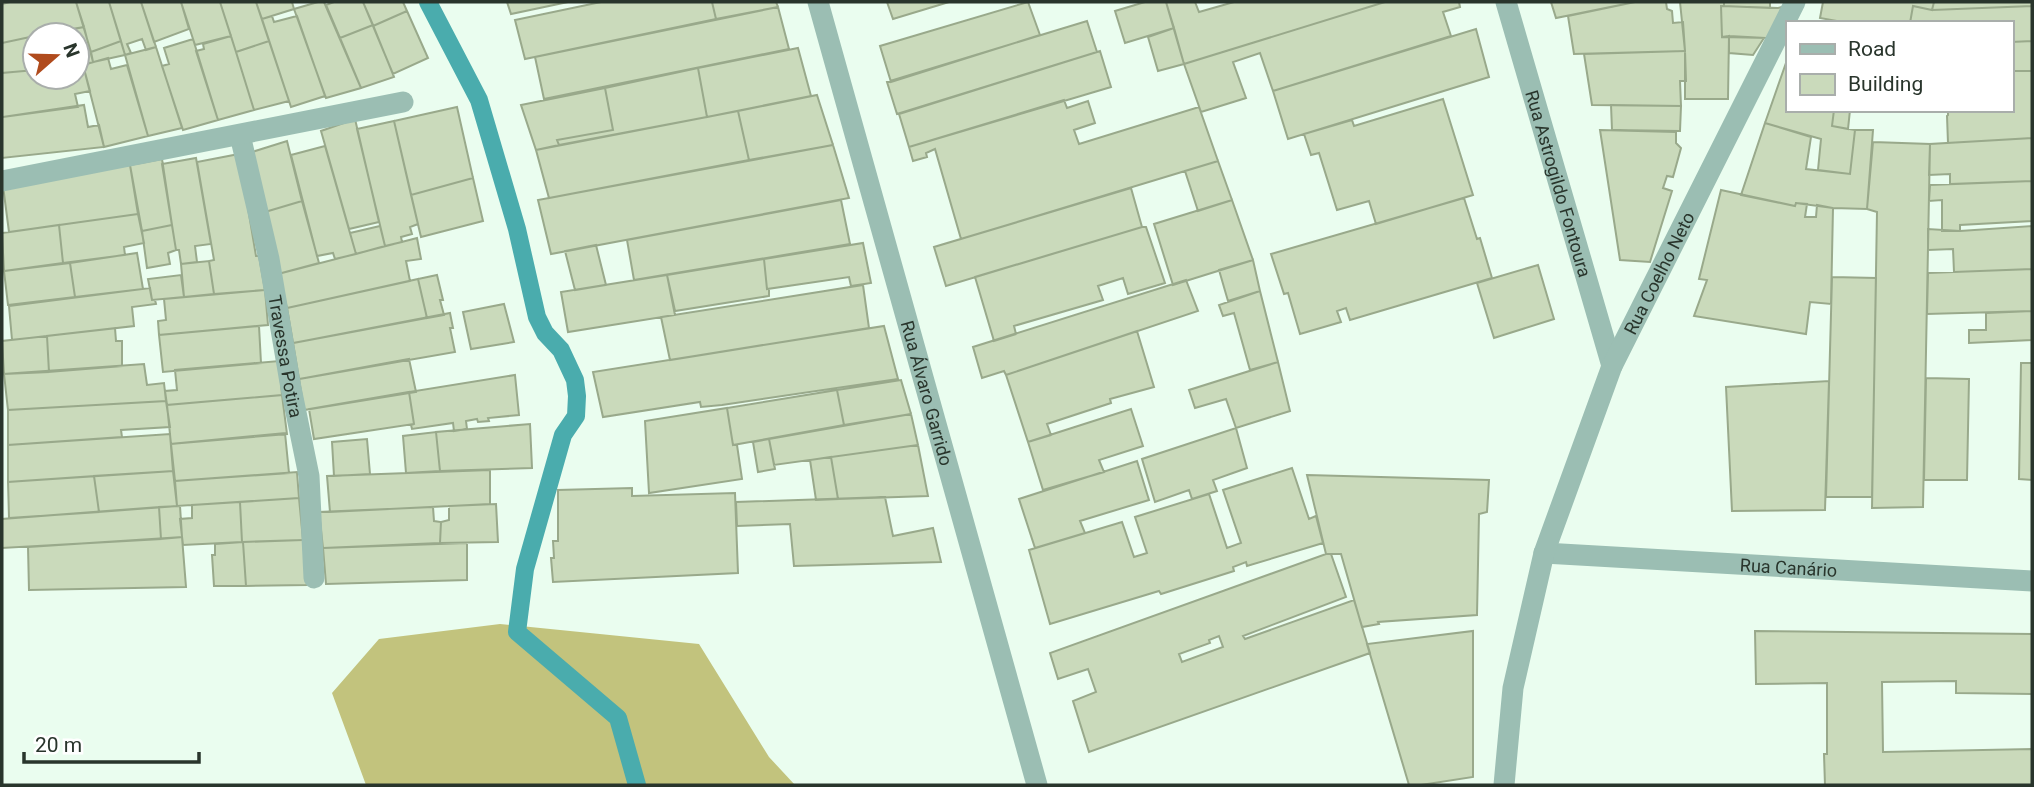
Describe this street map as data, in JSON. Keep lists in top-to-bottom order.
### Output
{
  "streets": {
    "street": [
      "Rua Astrogildo Fontoura",
      "Rua Coelho Neto",
      "Travessa Potira",
      "Rua Álvaro Garrido",
      "Rua Canário"
    ]
  },
  "crossings": [
    ["Rua Astrogildo Fontoura", "Rua Coelho Neto"],
    ["Rua Coelho Neto", "Rua Canário"]
  ],
  "legend": ["Road", "Building"],
  "scale_bar": "20 m",
  "north": "right"
}
